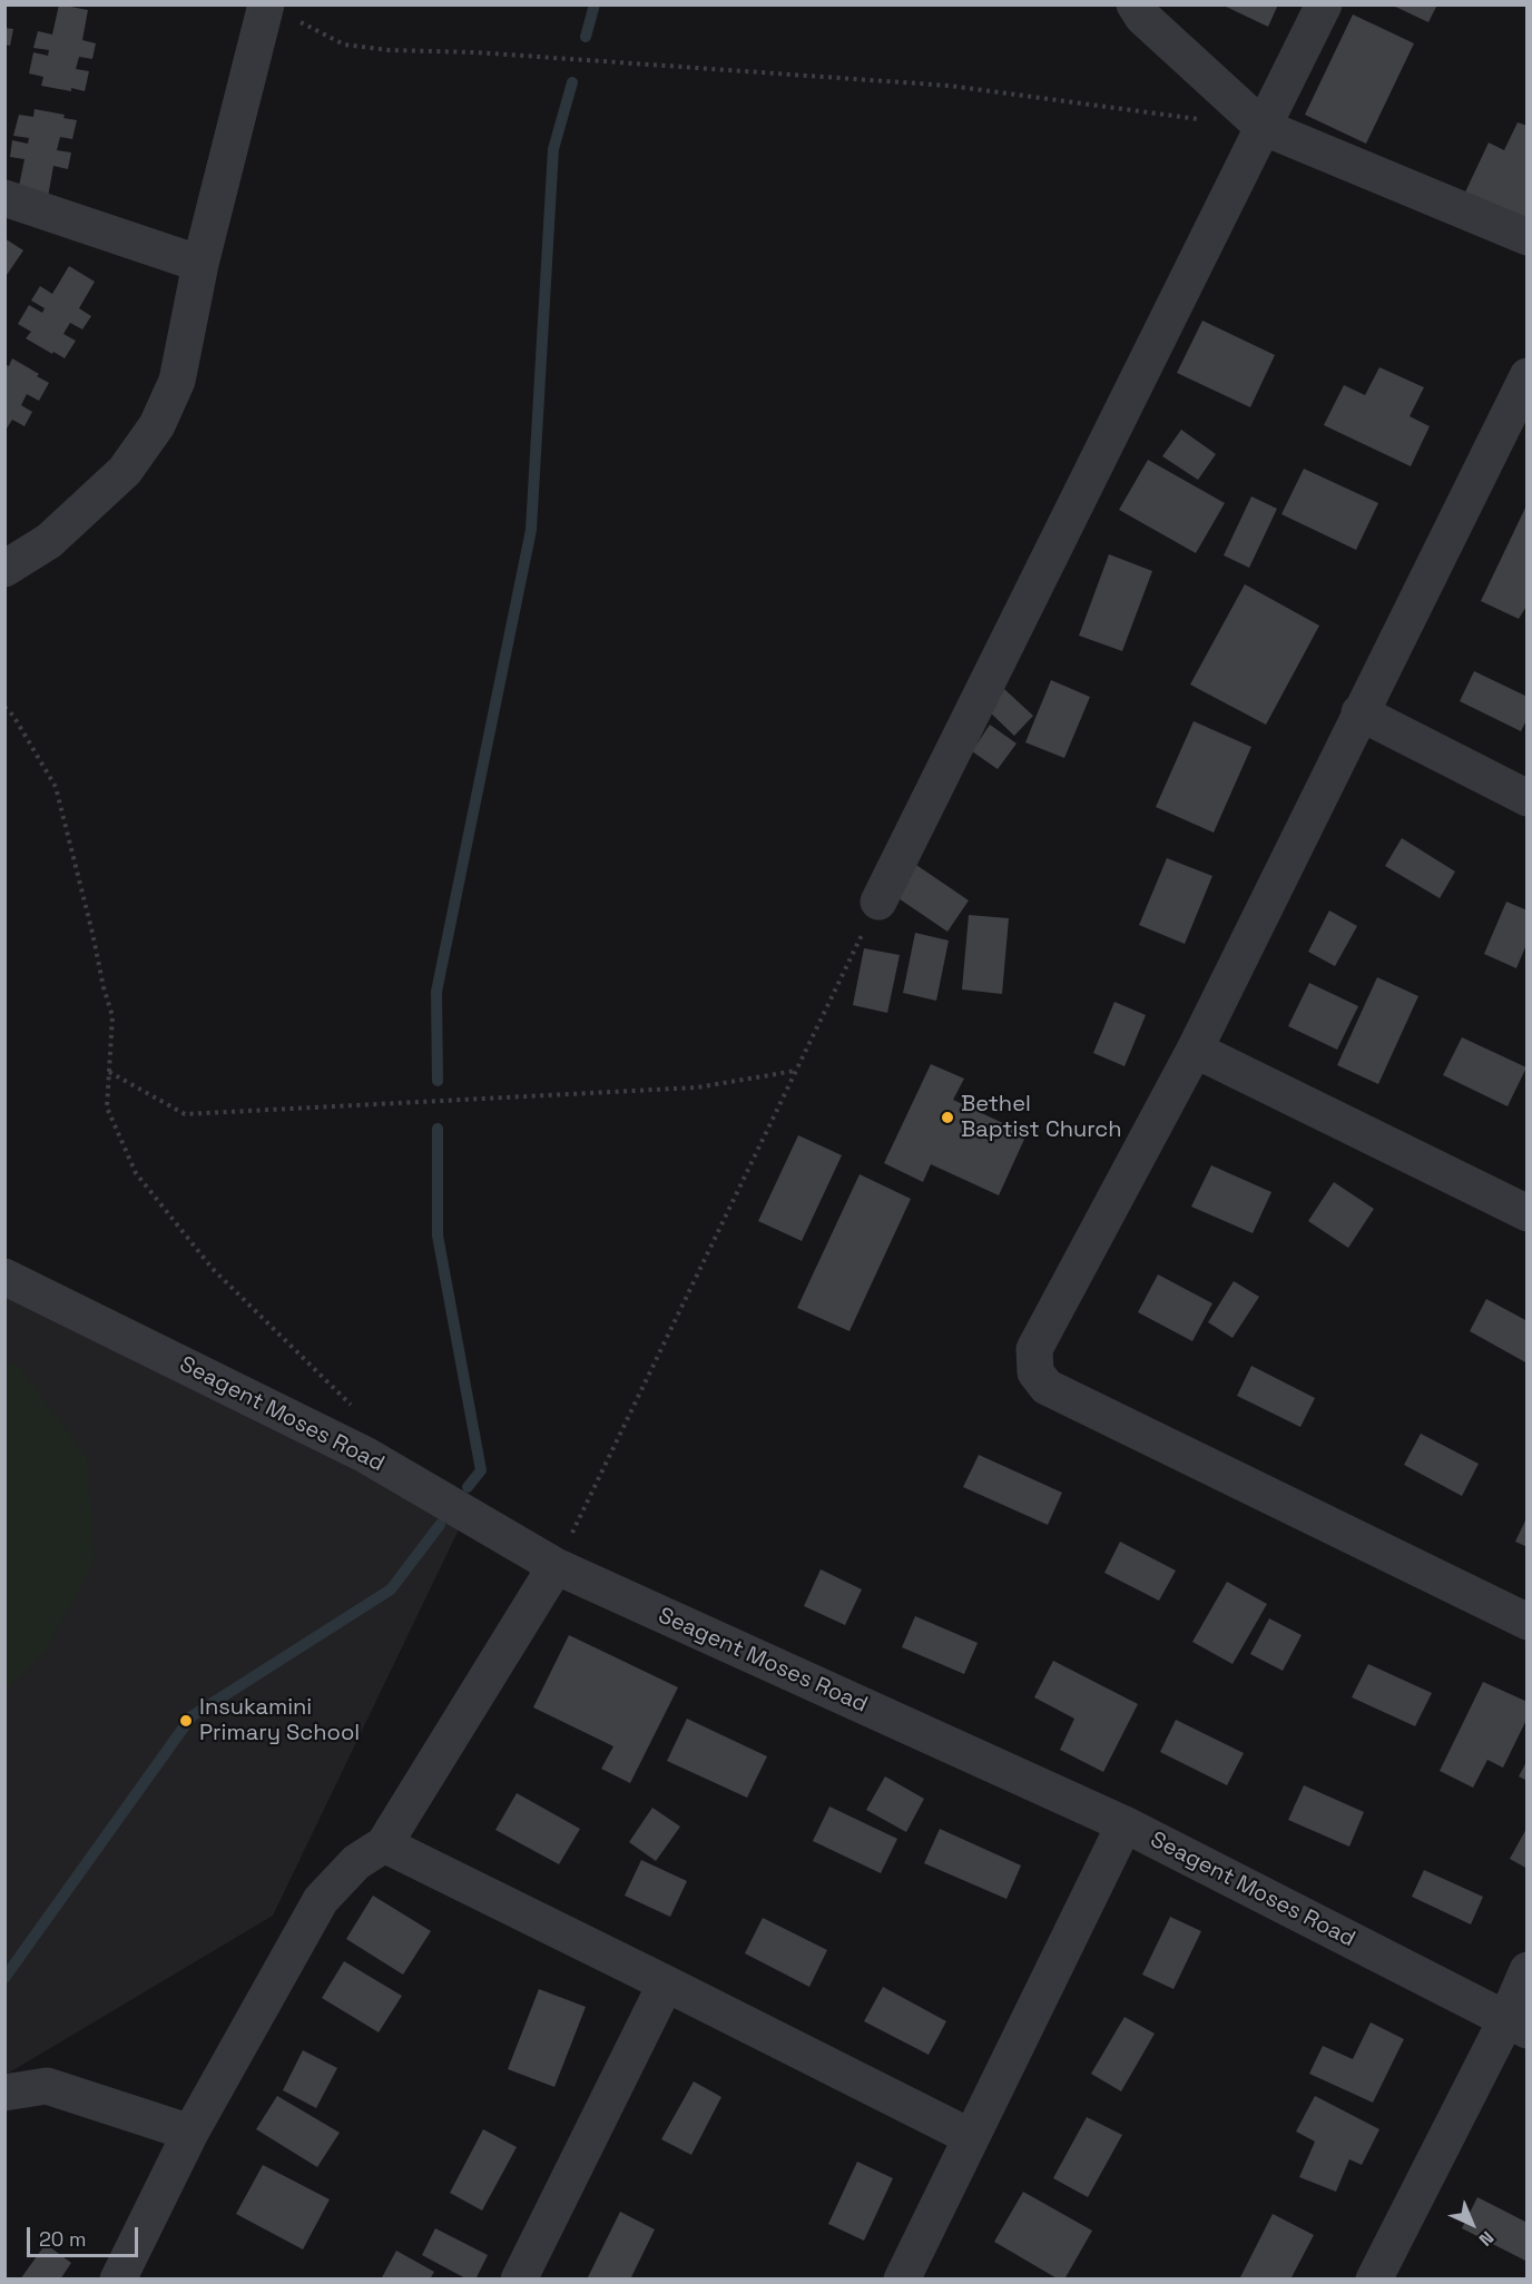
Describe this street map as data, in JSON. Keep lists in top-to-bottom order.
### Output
{
  "streets": {
    "street": ["Seagent Moses Road"]
  },
  "places": ["Bethel Baptist Church", "Insukamini Primary School"],
  "scale_bar": "20 m",
  "north": "bottom right"
}
